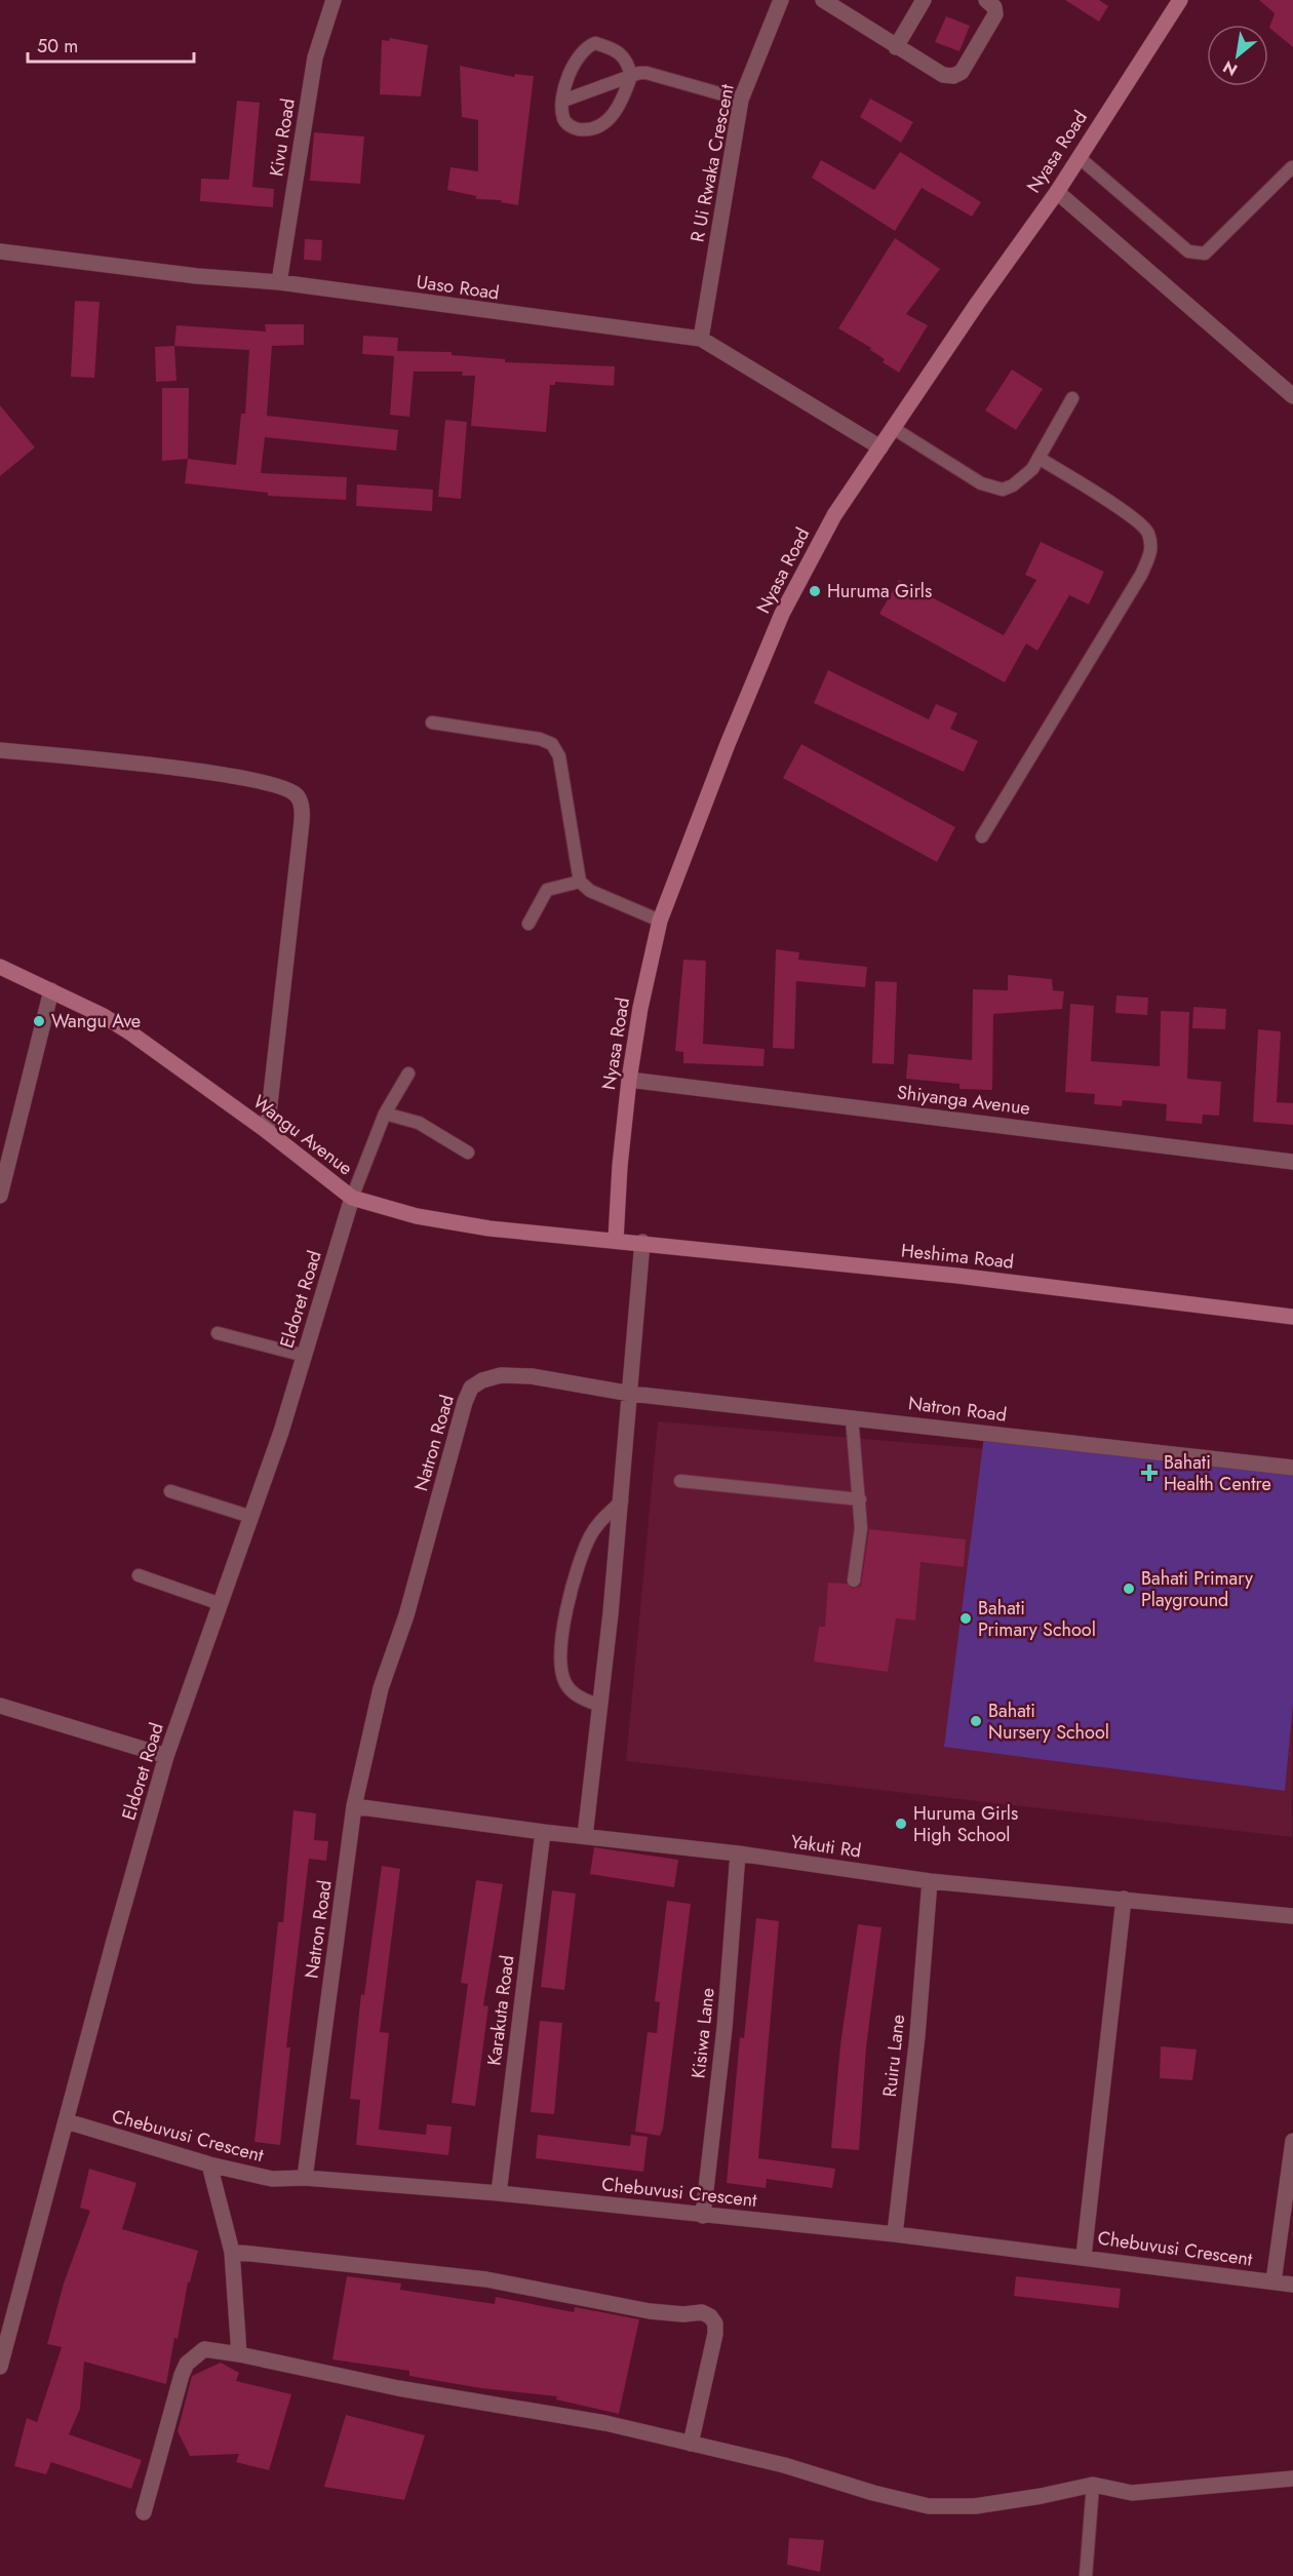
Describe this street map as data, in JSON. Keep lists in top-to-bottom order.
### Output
{
  "streets": {
    "street": [
      "Kivu Road",
      "Nyasa Road",
      "R Ui Rwaka Crescent",
      "Uaso Road",
      "Shiyanga Avenue",
      "Wangu Avenue",
      "Heshima Road",
      "Eldoret Road",
      "Natron Road",
      "Yakuti Rd",
      "Karakuta Road",
      "Kisiwa Lane",
      "Ruiru Lane",
      "Chebuvusi Crescent"
    ]
  },
  "crossings": [
    ["Kivu Road", "Uaso Road"],
    ["Nyasa Road", "Uaso Road"],
    ["Nyasa Road", "Shiyanga Avenue"],
    ["Nyasa Road", "Wangu Avenue"],
    ["Nyasa Road", "Heshima Road"],
    ["R Ui Rwaka Crescent", "Uaso Road"],
    ["Wangu Avenue", "Heshima Road"],
    ["Wangu Avenue", "Eldoret Road"],
    ["Eldoret Road", "Chebuvusi Crescent"],
    ["Natron Road", "Yakuti Rd"],
    ["Natron Road", "Chebuvusi Crescent"],
    ["Yakuti Rd", "Karakuta Road"],
    ["Yakuti Rd", "Kisiwa Lane"],
    ["Yakuti Rd", "Ruiru Lane"],
    ["Karakuta Road", "Chebuvusi Crescent"],
    ["Kisiwa Lane", "Chebuvusi Crescent"],
    ["Ruiru Lane", "Chebuvusi Crescent"]
  ],
  "places": {
    "other": [
      "Huruma Girls",
      "Wangu Ave",
      "Bahati Primary Playground",
      "Bahati Primary School",
      "Bahati Nursery School",
      "Huruma Girls High School"
    ],
    "health": ["Bahati Health Centre"]
  },
  "scale_bar": "50 m",
  "north": "bottom left"
}
